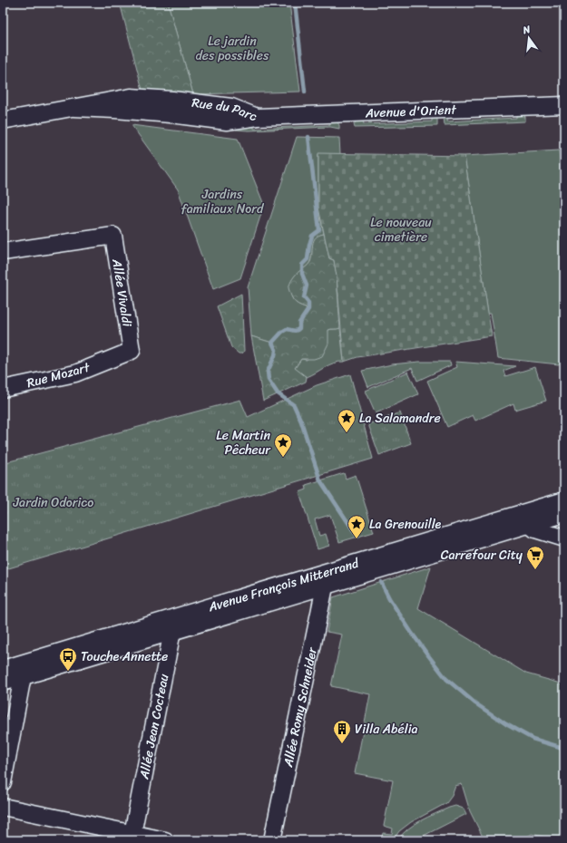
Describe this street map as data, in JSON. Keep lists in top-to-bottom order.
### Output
{
  "streets": {
    "street": [
      "Rue du Parc",
      "Avenue d'Orient",
      "Allée Vivaldi",
      "Rue Mozart",
      "Avenue François Mitterrand",
      "Allée Romy Schneider",
      "Allée Jean Cocteau"
    ]
  },
  "crossings": [
    ["Rue du Parc", "Avenue d'Orient"],
    ["Allée Vivaldi", "Rue Mozart"],
    ["Avenue François Mitterrand", "Allée Romy Schneider"],
    ["Avenue François Mitterrand", "Allée Jean Cocteau"]
  ],
  "parks": [
    "Le jardin des possibles",
    "Jardins familiaux Nord",
    "Le nouveau cimetière",
    "Jardin Odorico"
  ],
  "places": {
    "place": ["La Salamandre", "Le Martin Pêcheur", "La Grenouille"],
    "supermarket": ["Carrefour City"],
    "bus stop": ["Touche Annette"],
    "building": ["Villa Abélia"]
  },
  "north": "top"
}
